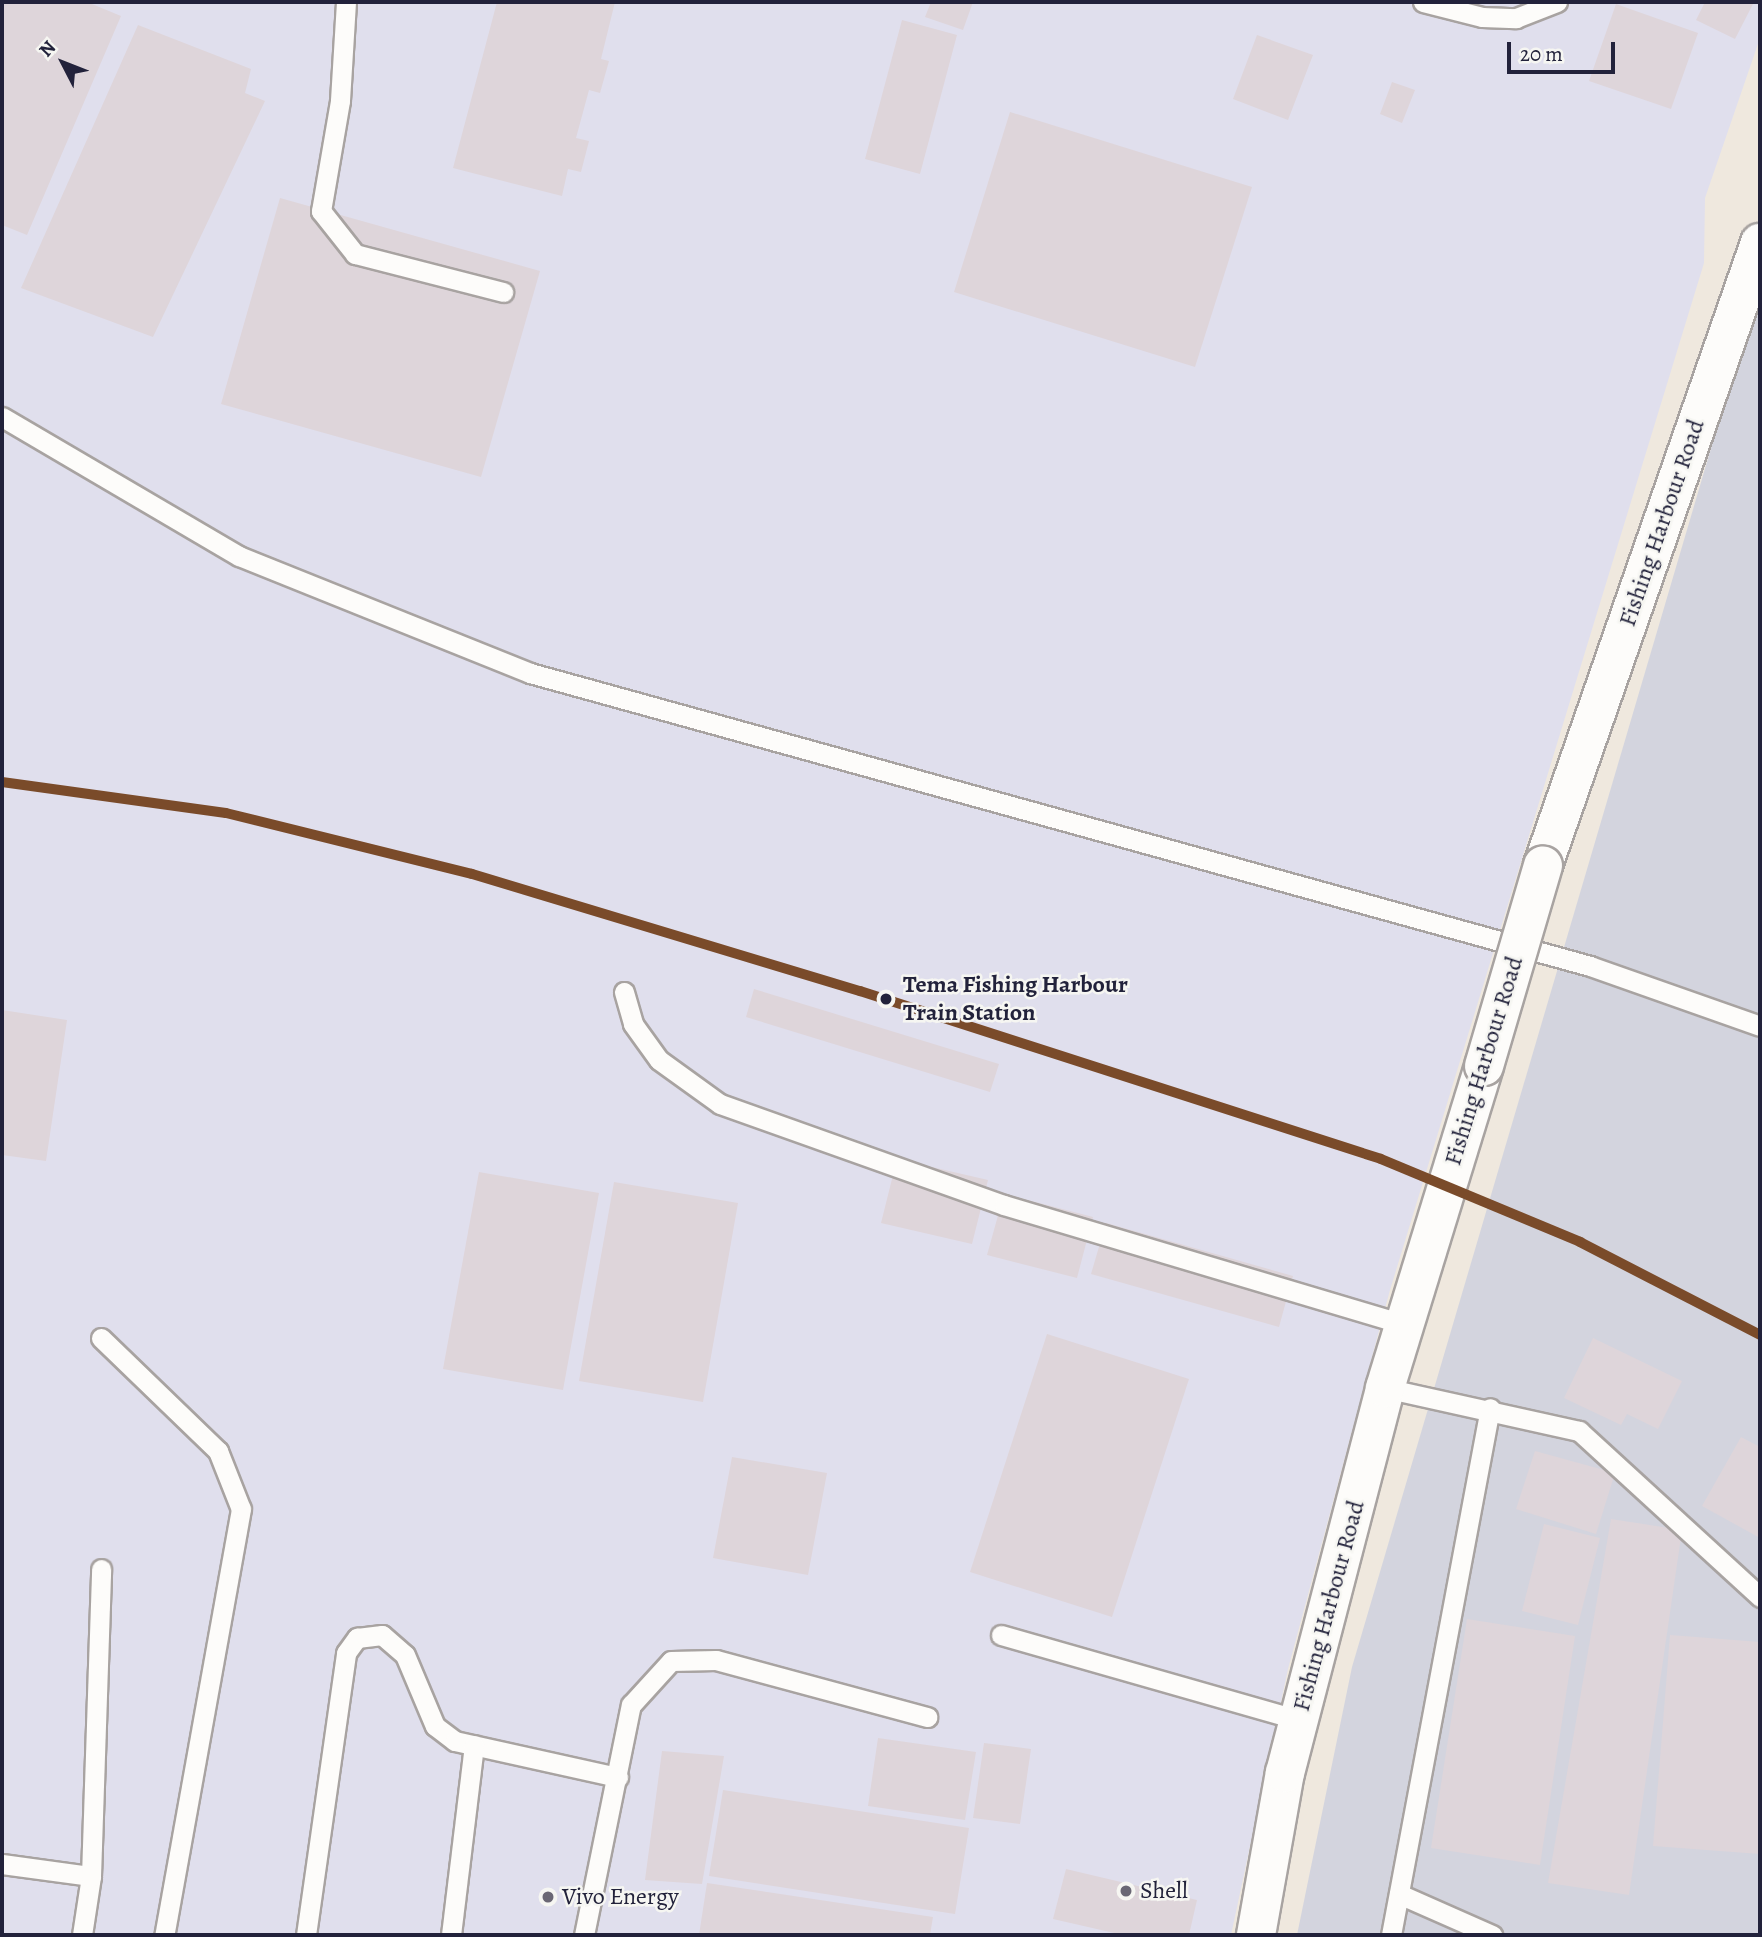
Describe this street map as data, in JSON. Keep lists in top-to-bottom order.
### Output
{
  "streets": {
    "street": ["Fishing Harbour Road"]
  },
  "places": ["Tema Fishing Harbour Train Station", "Shell", "Vivo Energy"],
  "scale_bar": "20 m",
  "north": "top left"
}
